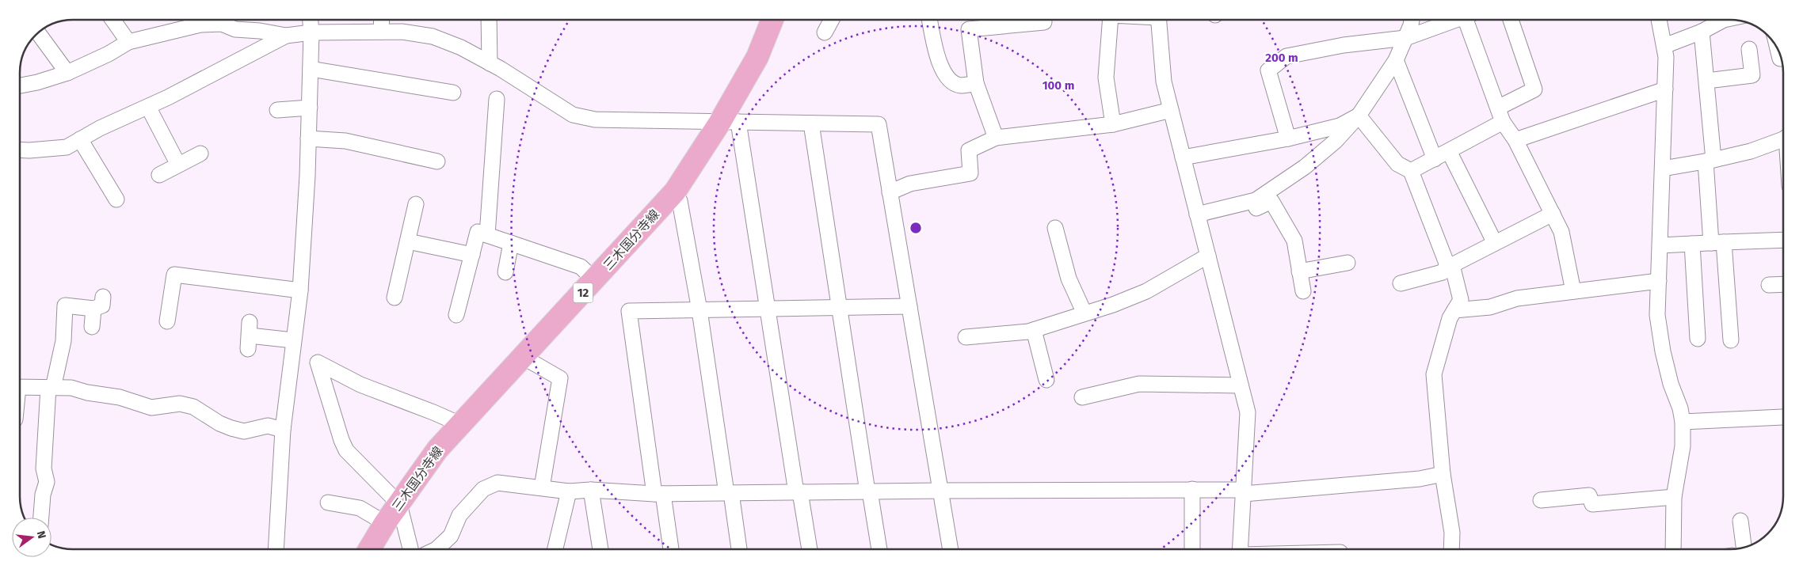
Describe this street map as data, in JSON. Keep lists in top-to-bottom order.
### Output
{
  "streets": {
    "main road": ["三木国分寺線", "12"]
  },
  "north": "right",
  "rings": ["200 m", "100 m"]
}
